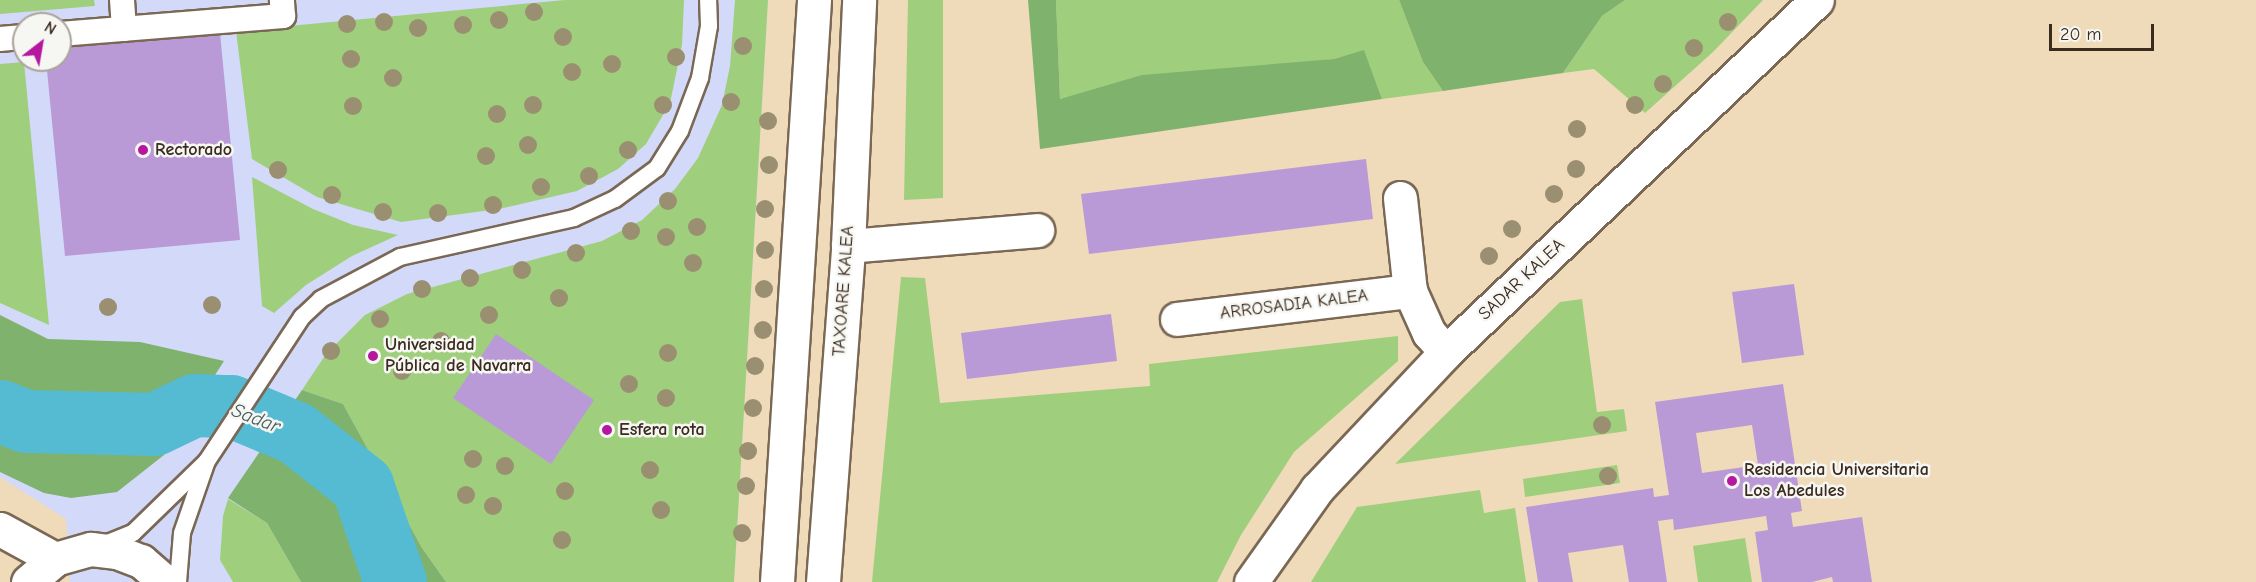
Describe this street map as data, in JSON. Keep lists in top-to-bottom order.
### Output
{
  "streets": {
    "street": ["SADAR KALEA", "TAXOARE KALEA", "ARROSADIA KALEA"]
  },
  "water": ["Sadar"],
  "places": [
    "Rectorado",
    "Universidad Pública de Navarra",
    "Esfera rota",
    "Residencia Universitaria Los Abedules"
  ],
  "scale_bar": "20 m",
  "north": "top right"
}
